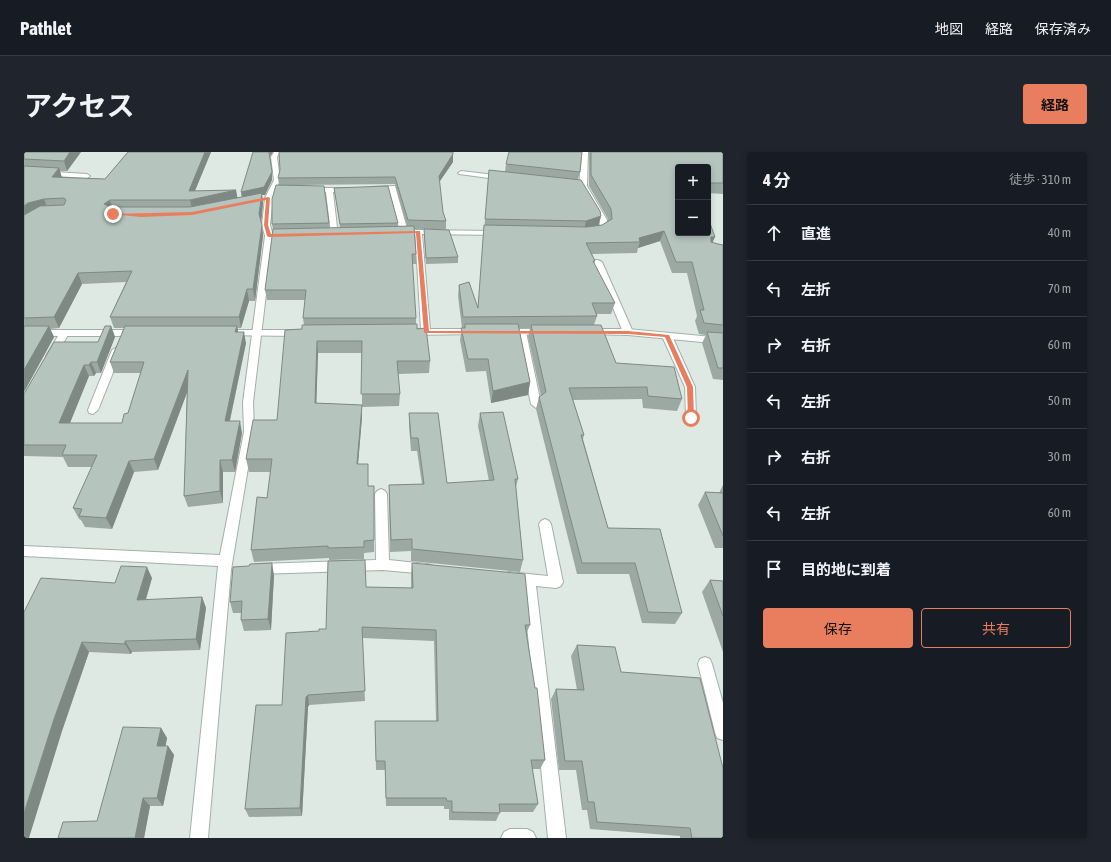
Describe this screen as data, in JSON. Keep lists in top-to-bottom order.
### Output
{
  "page": {
    "header": "Pathlet",
    "nav": ["地図", "経路", "保存済み"],
    "title": "アクセス",
    "buttons": [
      "経路",
      ["保存", "共有"]
    ],
    "heading": ["4 分", "徒歩 · 310 m"],
    "map_buttons": ["+", "−"],
    "list": [
      ["直進", "40 m"],
      ["左折", "70 m"],
      ["右折", "60 m"],
      ["左折", "50 m"],
      ["右折", "30 m"],
      ["左折", "60 m"],
      "目的地に到着"
    ]
  }
}
